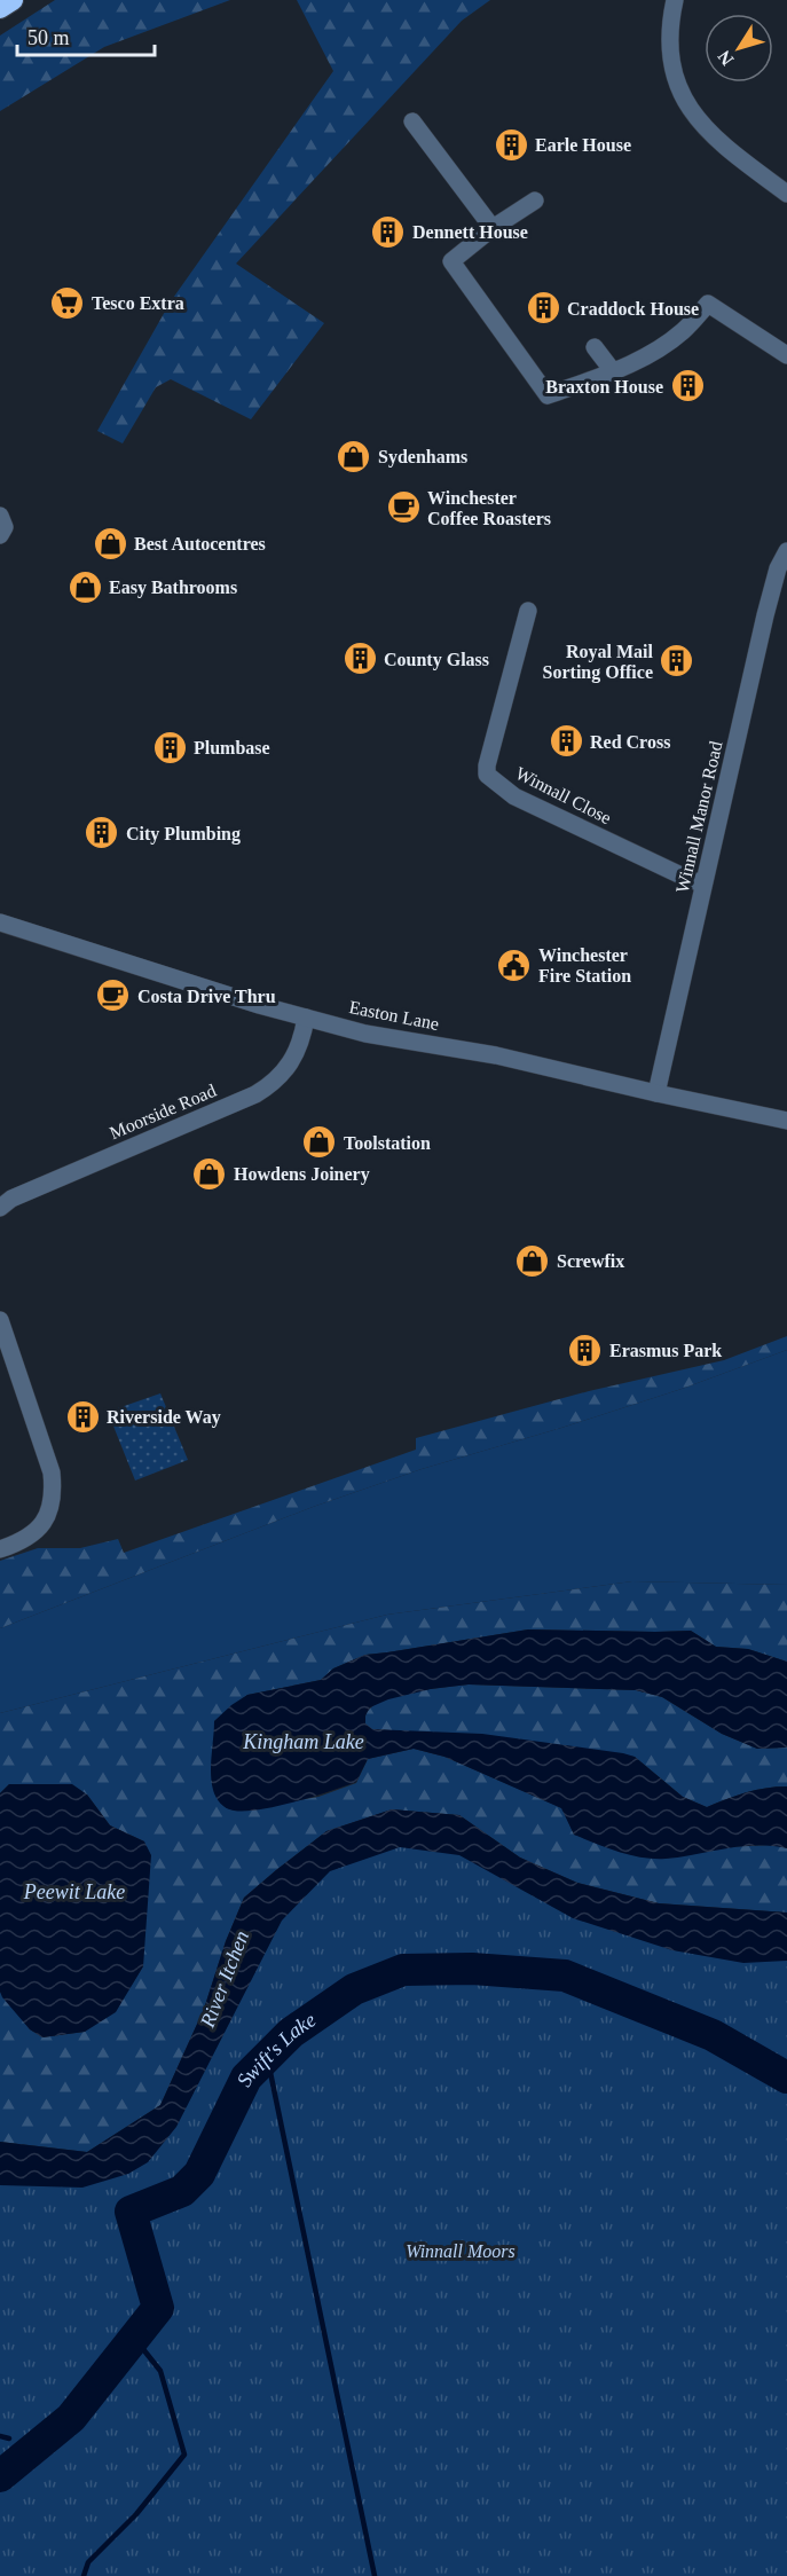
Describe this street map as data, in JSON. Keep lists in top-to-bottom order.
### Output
{
  "streets": {
    "street": [
      "Winnall Close",
      "Winnall Manor Road",
      "Easton Lane",
      "Moorside Road"
    ]
  },
  "crossings": [
    ["Winnall Close", "Winnall Manor Road"],
    ["Winnall Manor Road", "Easton Lane"],
    ["Easton Lane", "Moorside Road"]
  ],
  "water": [
    "Kingham Lake",
    "Peewit Lake",
    "River Itchen",
    "Swift's Lake"
  ],
  "parks": ["Winnall Moors"],
  "places": {
    "building": [
      "Earle House",
      "Dennett House",
      "Craddock House",
      "Braxton House",
      "County Glass",
      "Royal Mail Sorting Office",
      "Red Cross",
      "Plumbase",
      "City Plumbing",
      "Erasmus Park",
      "Riverside Way"
    ],
    "supermarket": ["Tesco Extra"],
    "shop": [
      "Sydenhams",
      "Best Autocentres",
      "Easy Bathrooms",
      "Toolstation",
      "Howdens Joinery",
      "Screwfix"
    ],
    "cafe": ["Winchester Coffee Roasters", "Costa Drive Thru"],
    "public building": ["Winchester Fire Station"]
  },
  "scale_bar": "50 m",
  "north": "bottom left"
}
